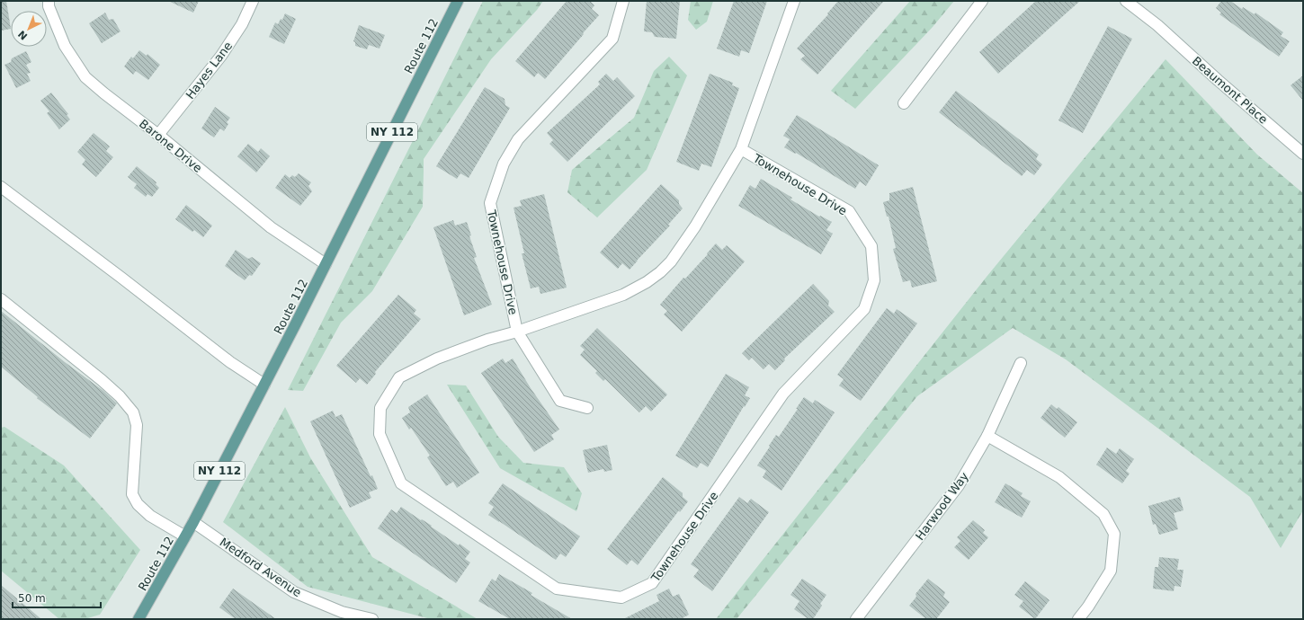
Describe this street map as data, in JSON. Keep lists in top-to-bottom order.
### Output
{
  "streets": {
    "main road": ["Route 112", "NY 112"],
    "street": [
      "Hayes Lane",
      "Beaumont Place",
      "Barone Drive",
      "Townehouse Drive",
      "Harwood Way",
      "Medford Avenue"
    ]
  },
  "crossings": [
    ["Route 112", "Barone Drive"],
    ["Route 112", "Medford Avenue"],
    ["Hayes Lane", "Barone Drive"]
  ],
  "scale_bar": "50 m",
  "north": "bottom left"
}
